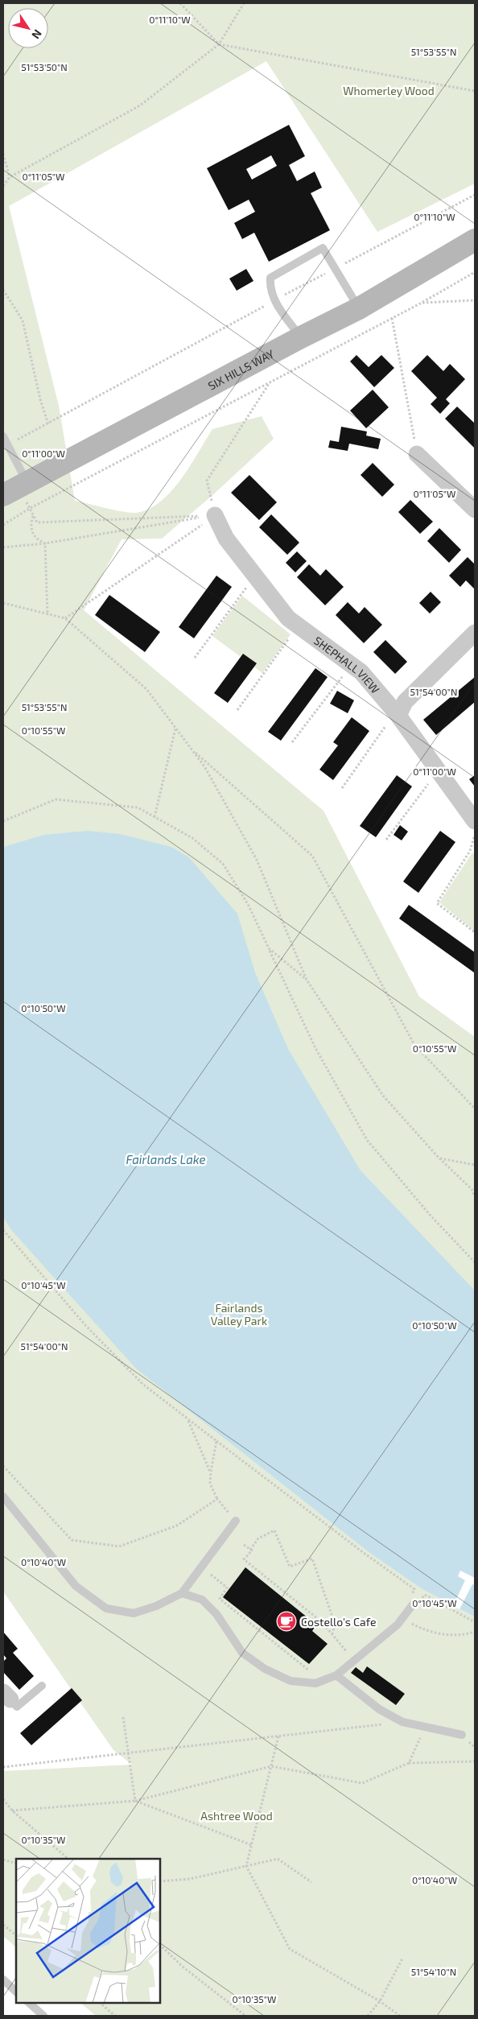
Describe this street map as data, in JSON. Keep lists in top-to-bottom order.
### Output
{
  "streets": {
    "street": ["SIX HILLS WAY", "SHEPHALL VIEW"]
  },
  "water": ["Fairlands Lake"],
  "parks": ["Whomerley Wood", "Fairlands Valley Park", "Ashtree Wood"],
  "places": {
    "cafe": ["Costello's Cafe"]
  },
  "north": "bottom right",
  "coordinates": [
    "0°11'10\"W",
    "51°53'55\"N",
    "51°53'50\"N",
    "0°11'05\"W",
    "0°11'00\"W",
    "51°54'00\"N",
    "0°10'55\"W",
    "0°10'50\"W",
    "0°10'45\"W",
    "0°10'40\"W",
    "0°10'35\"W",
    "51°54'10\"N"
  ]
}
